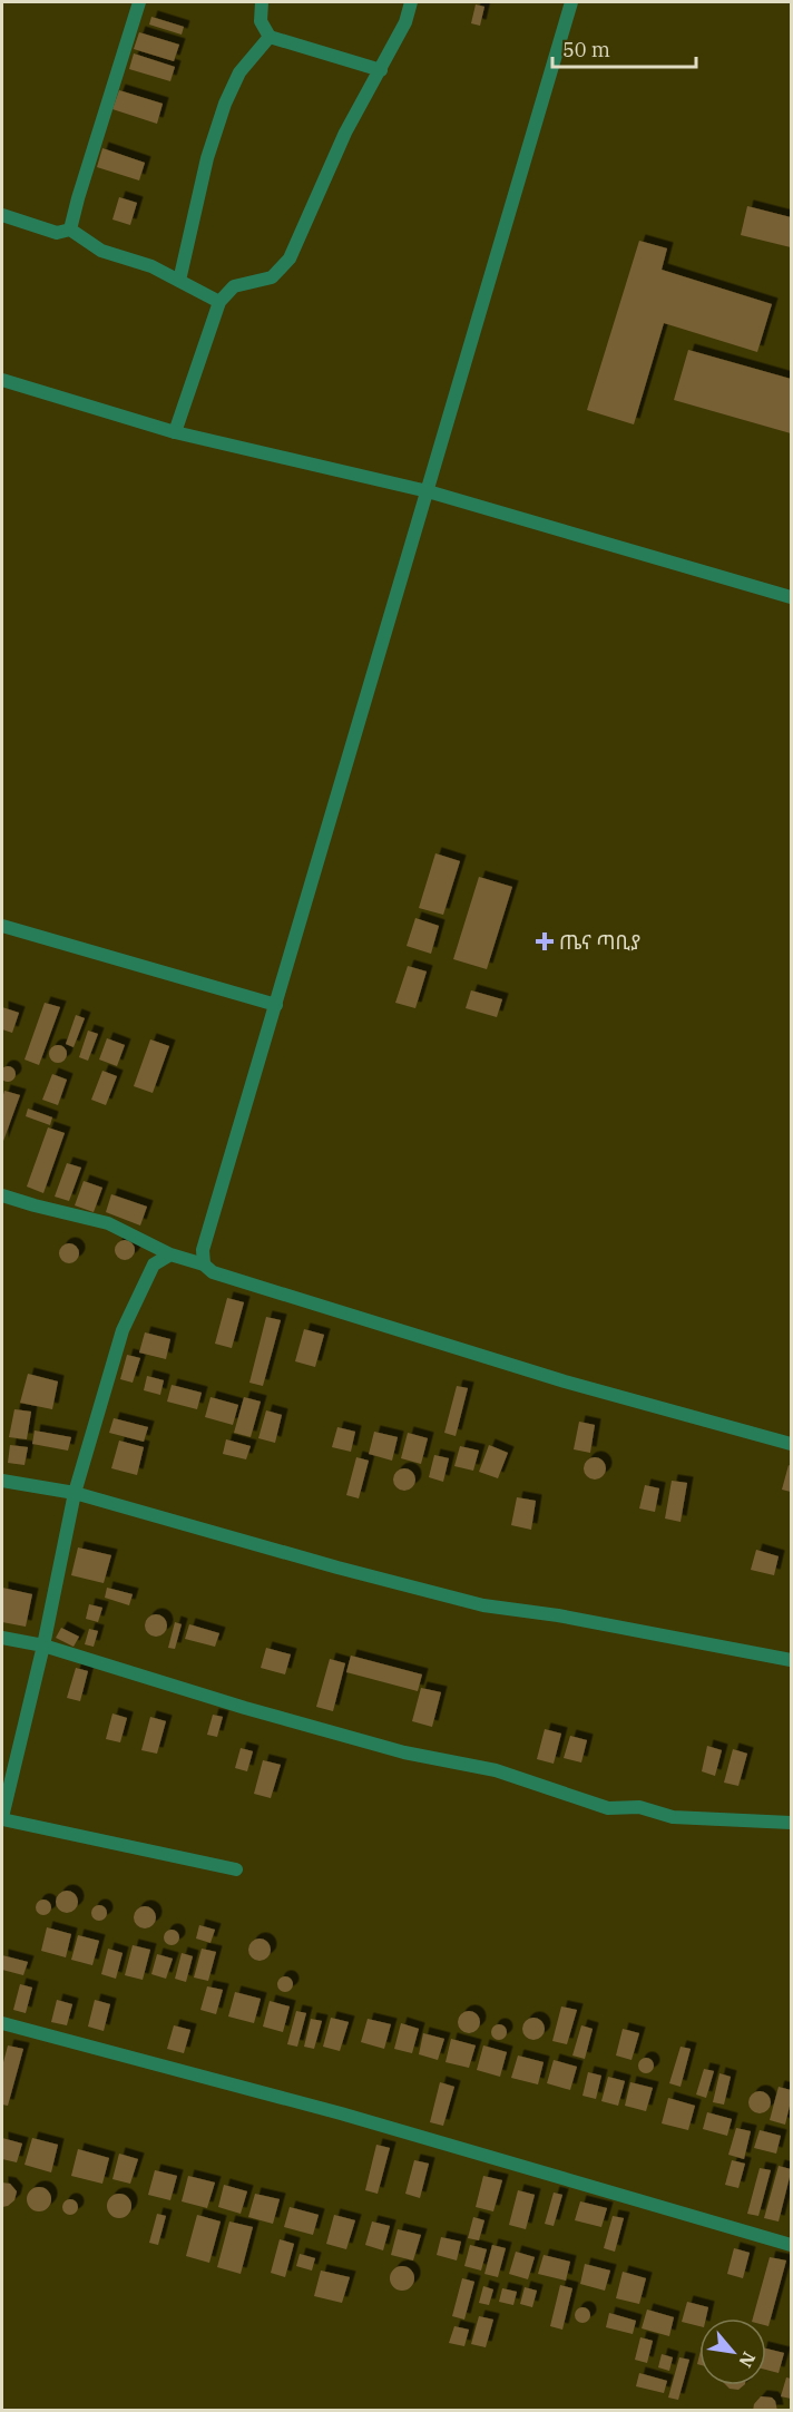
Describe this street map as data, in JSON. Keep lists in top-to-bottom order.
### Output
{
  "places": {
    "health": ["ጤና ጣቢያ"]
  },
  "scale_bar": "50 m",
  "north": "bottom right"
}
